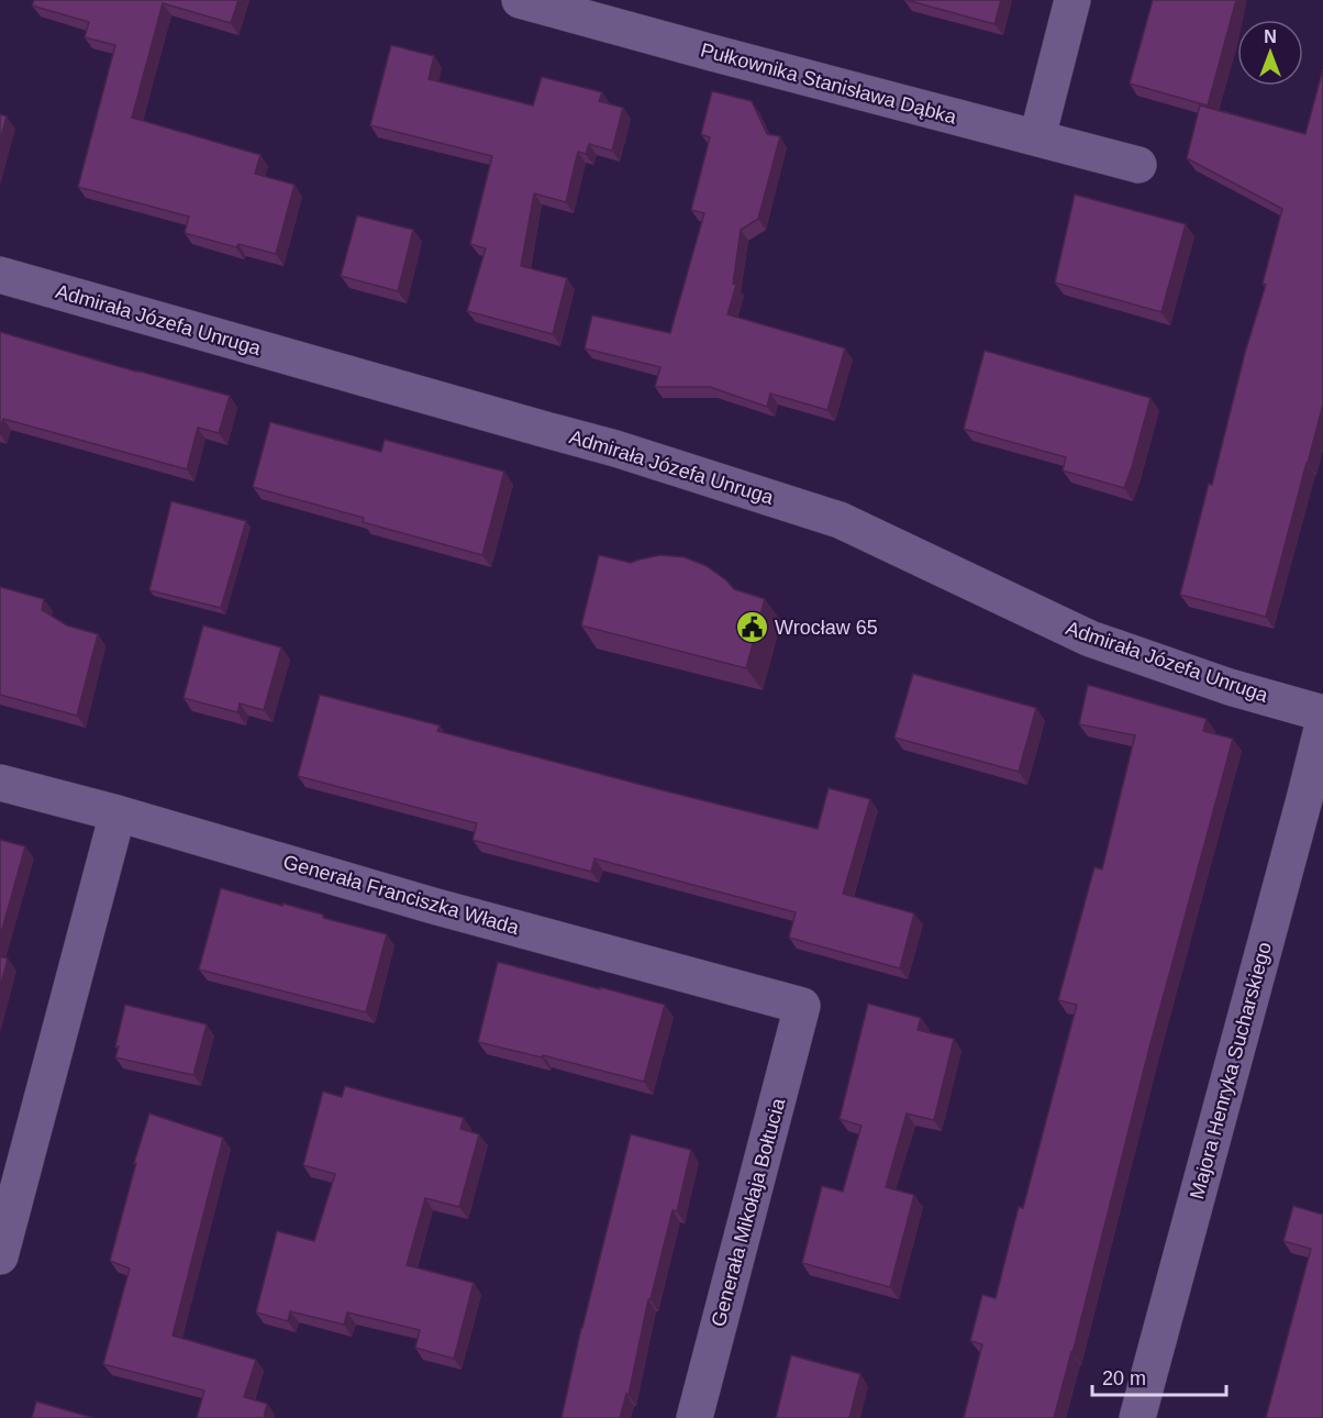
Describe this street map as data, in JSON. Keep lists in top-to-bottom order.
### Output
{
  "streets": {
    "street": [
      "Pułkownika Stanisława Dąbka",
      "Admirała Józefa Unruga",
      "Generała Franciszka Włada",
      "Majora Henryka Sucharskiego",
      "Generała Mikołaja Bołtucia"
    ]
  },
  "crossings": [
    ["Generała Franciszka Włada", "Generała Mikołaja Bołtucia"]
  ],
  "places": {
    "public building": ["Wrocław 65"]
  },
  "scale_bar": "20 m",
  "north": "top"
}
